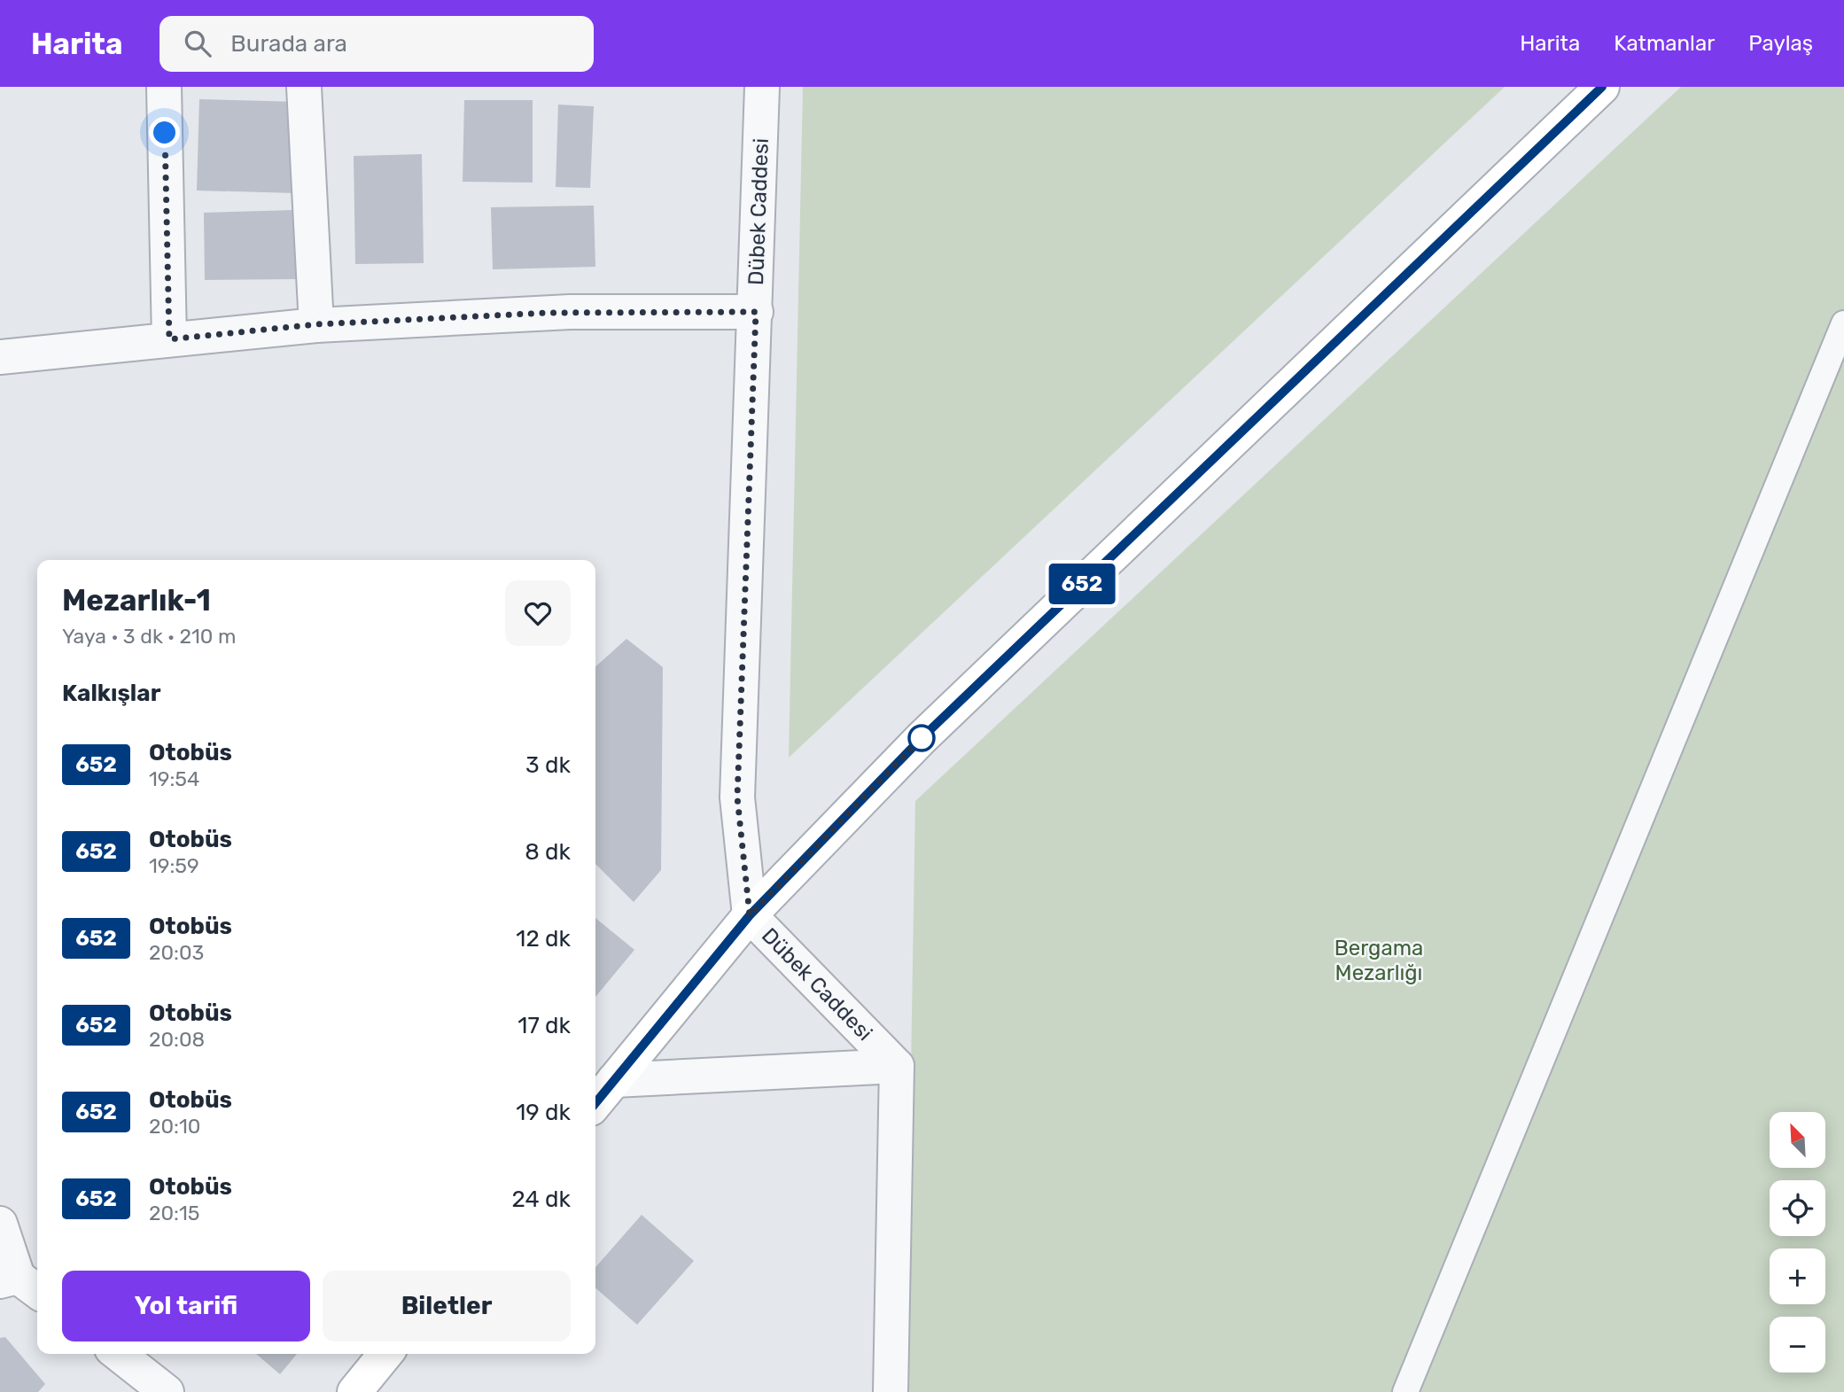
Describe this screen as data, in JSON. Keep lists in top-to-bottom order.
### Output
{
  "streets": {
    "street": ["Dübek Caddesi"]
  },
  "parks": ["Bergama Mezarlığı"],
  "lines": ["bus line 652"],
  "north": "top left",
  "page": {
    "header": "Harita",
    "search": "Burada ara",
    "nav": ["Harita", "Katmanlar", "Paylaş"],
    "on_map": "652",
    "heading": [
      ["Mezarlık-1", "Yaya · 3 dk · 210 m"],
      "Kalkışlar"
    ],
    "list": [
      {
        "mark": "652",
        "name": "Otobüs",
        "note": "19:54",
        "value": "3 dk"
      },
      {
        "mark": "652",
        "name": "Otobüs",
        "note": "19:59",
        "value": "8 dk"
      },
      {
        "mark": "652",
        "name": "Otobüs",
        "note": "20:03",
        "value": "12 dk"
      },
      {
        "mark": "652",
        "name": "Otobüs",
        "note": "20:08",
        "value": "17 dk"
      },
      {
        "mark": "652",
        "name": "Otobüs",
        "note": "20:10",
        "value": "19 dk"
      },
      {
        "mark": "652",
        "name": "Otobüs",
        "note": "20:15",
        "value": "24 dk"
      }
    ],
    "map_buttons": ["+", "−"],
    "buttons": ["Yol tarifi", "Biletler"]
  }
}
